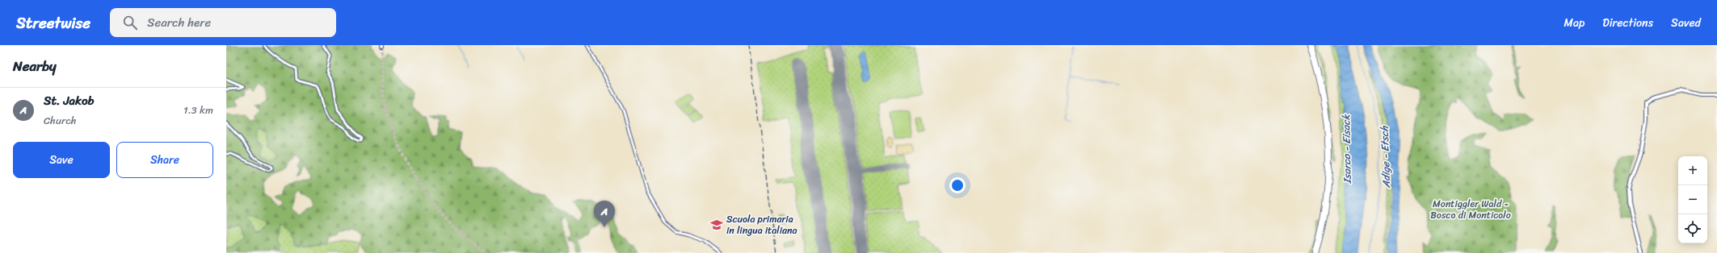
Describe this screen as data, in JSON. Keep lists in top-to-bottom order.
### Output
{
  "water": ["Isarco - Eisack", "Adige - Etsch"],
  "parks": ["Montiggler Wald - Bosco di Monticolo"],
  "places": {
    "school or university": ["Scuola primaria in lingua italiana"]
  },
  "page": {
    "header": "Streetwise",
    "search": "Search here",
    "nav": ["Map", "Directions", "Saved"],
    "heading": "Nearby",
    "list": [
      {
        "mark": "A",
        "name": "St. Jakob",
        "note": "Church",
        "value": "1.3 km"
      }
    ],
    "buttons": ["Save", "Share"],
    "map_buttons": ["+", "−"],
    "pins": "A"
  }
}
